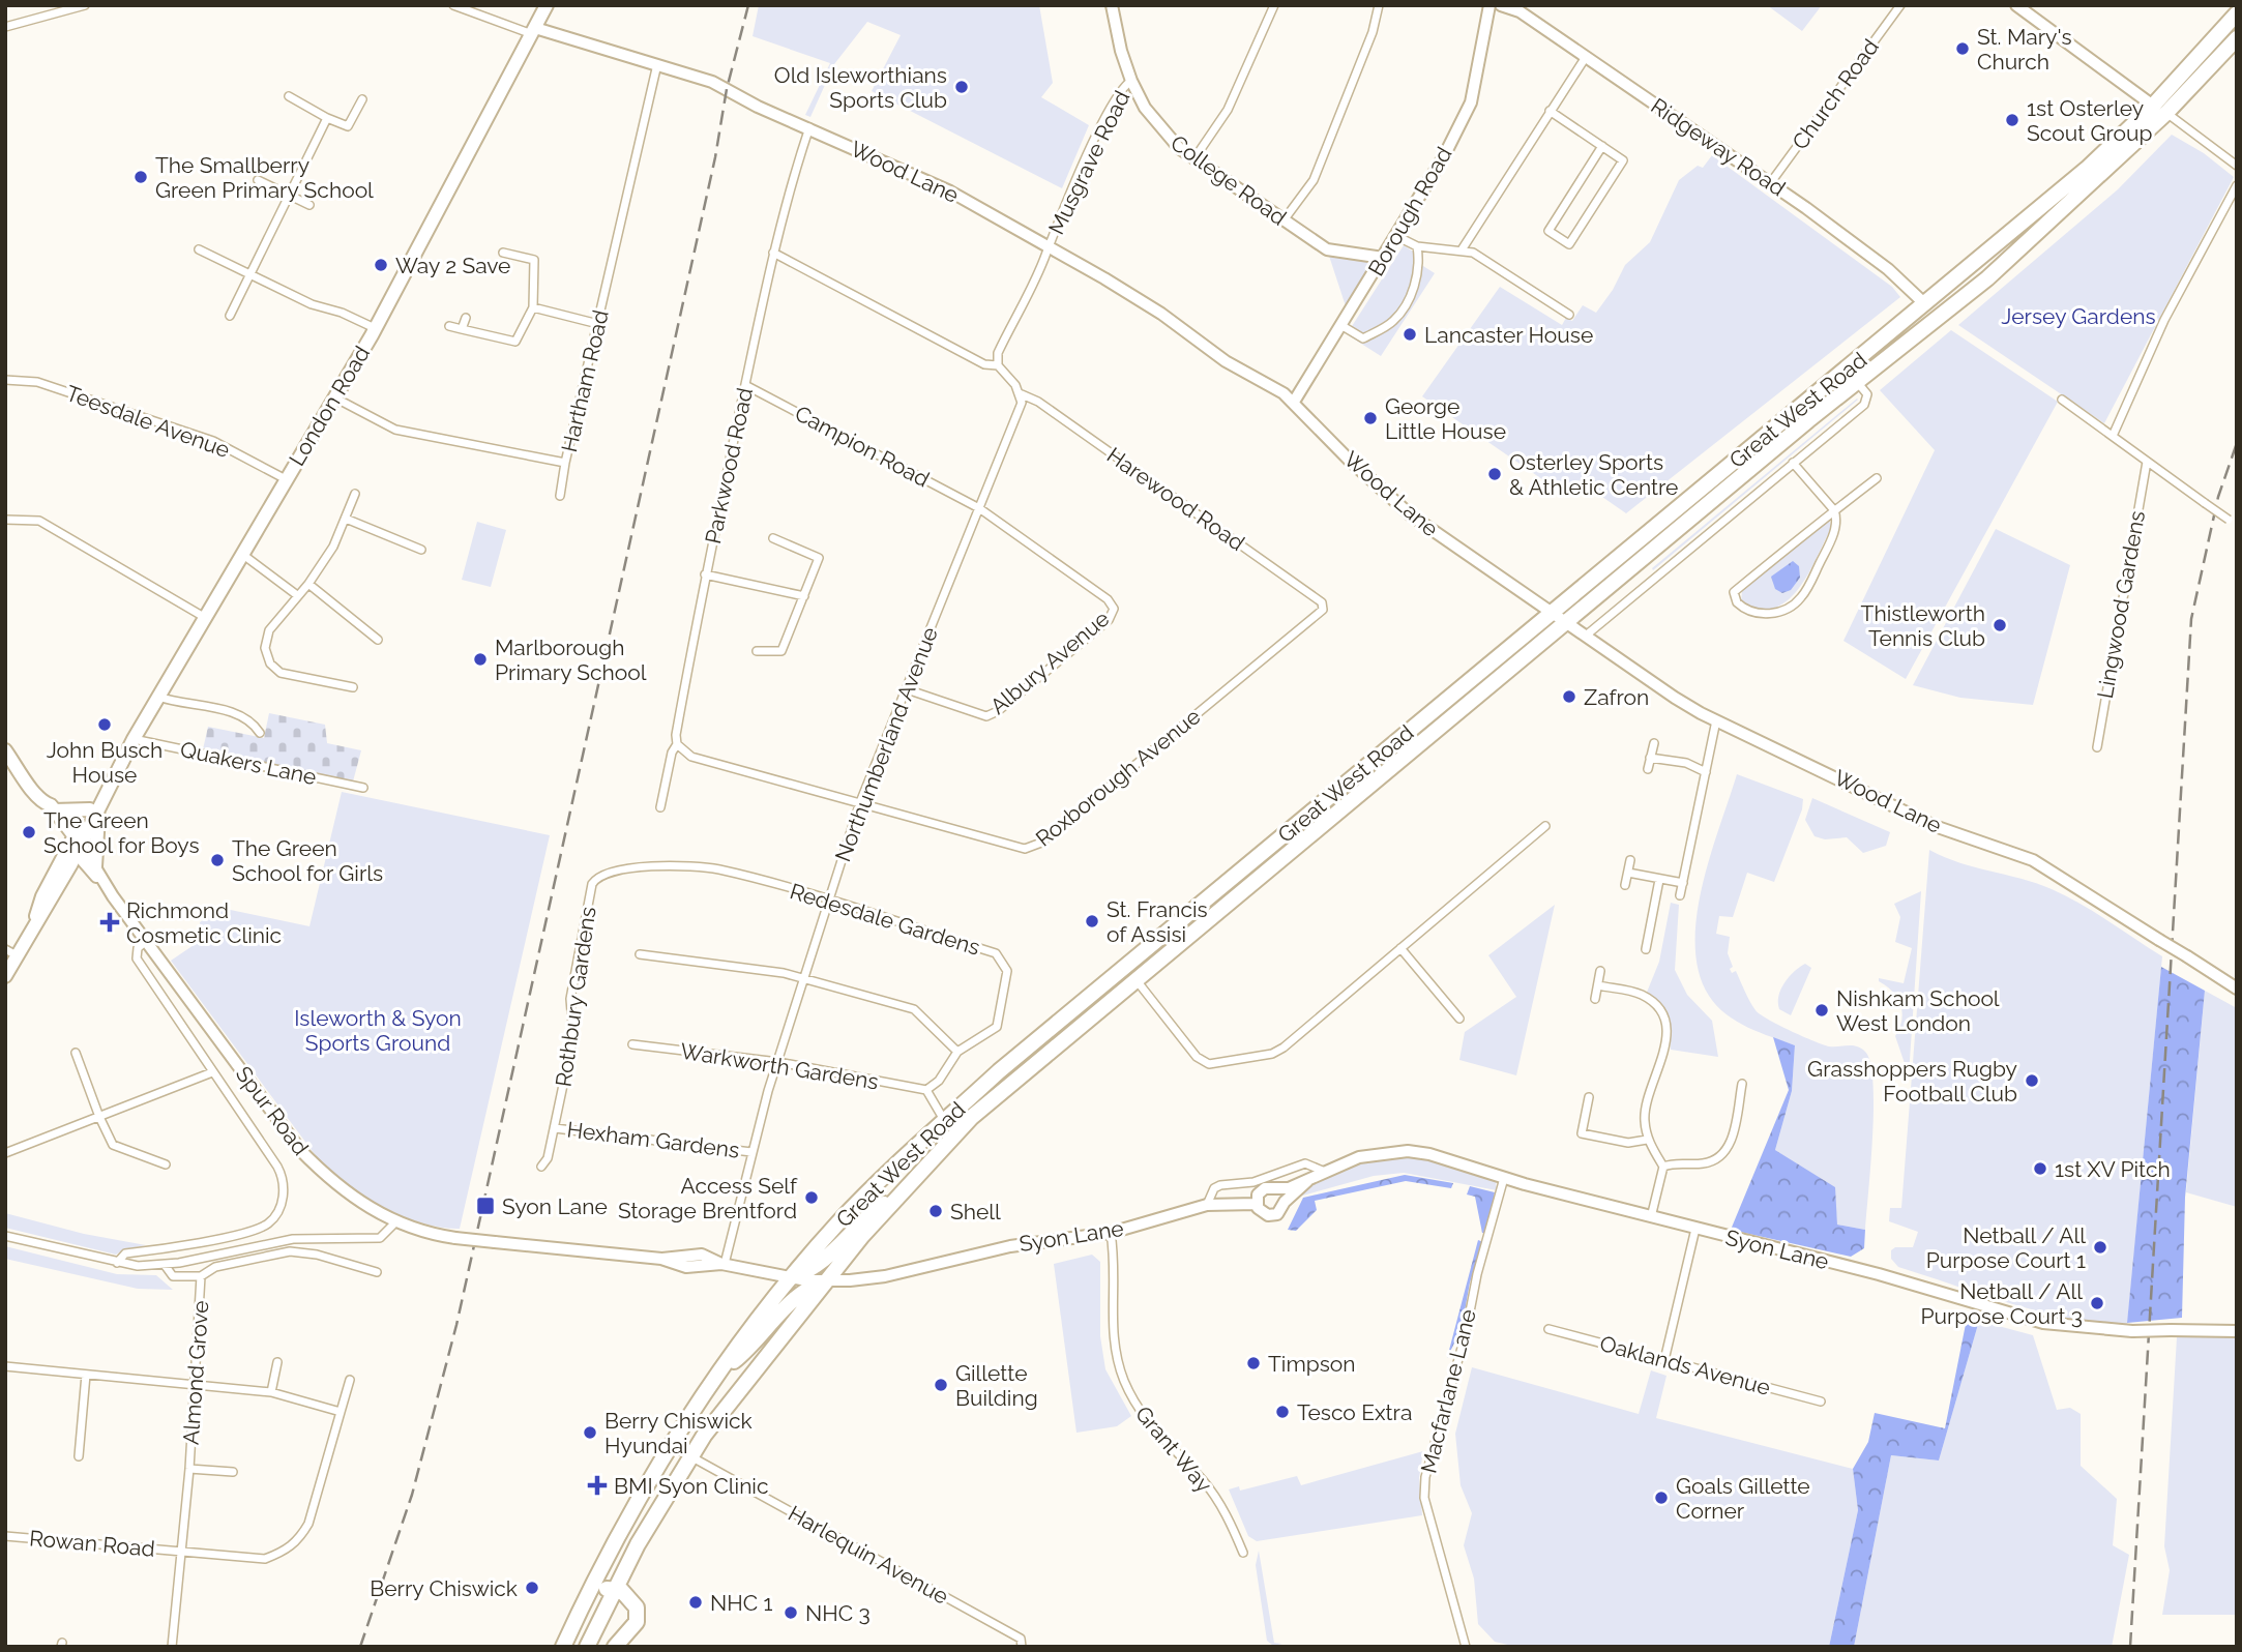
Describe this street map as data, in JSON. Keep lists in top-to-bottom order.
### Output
{
  "streets": {
    "highway": ["Great West Road"],
    "main road": ["London Road"],
    "street": [
      "Church Road",
      "Ridgeway Road",
      "Musgrave Road",
      "Wood Lane",
      "College Road",
      "Borough Road",
      "Hartham Road",
      "Teesdale Avenue",
      "Campion Road",
      "Parkwood Road",
      "Harewood Road",
      "Lingwood Gardens",
      "Albury Avenue",
      "Northumberland Avenue",
      "Quakers Lane",
      "Roxborough Avenue",
      "Redesdale Gardens",
      "Rothbury Gardens",
      "Warkworth Gardens",
      "Spur Road",
      "Hexham Gardens",
      "Syon Lane",
      "Oaklands Avenue",
      "Almond Grove",
      "Macfarlane Lane",
      "Grant Way",
      "Rowan Road",
      "Harlequin Avenue"
    ]
  },
  "crossings": [
    ["Church Road", "Ridgeway Road"],
    ["Ridgeway Road", "Great West Road"],
    ["Musgrave Road", "Wood Lane"],
    ["Musgrave Road", "College Road"],
    ["Wood Lane", "Borough Road"],
    ["Wood Lane", "Hartham Road"],
    ["Wood Lane", "London Road"],
    ["Wood Lane", "Great West Road"],
    ["Wood Lane", "Parkwood Road"],
    ["College Road", "Borough Road"],
    ["Hartham Road", "London Road"],
    ["London Road", "Teesdale Avenue"],
    ["London Road", "Quakers Lane"],
    ["London Road", "Spur Road"],
    ["Great West Road", "Syon Lane"],
    ["Great West Road", "Harlequin Avenue"],
    ["Campion Road", "Parkwood Road"],
    ["Campion Road", "Albury Avenue"],
    ["Campion Road", "Northumberland Avenue"],
    ["Parkwood Road", "Roxborough Avenue"],
    ["Harewood Road", "Northumberland Avenue"],
    ["Harewood Road", "Roxborough Avenue"],
    ["Albury Avenue", "Northumberland Avenue"],
    ["Northumberland Avenue", "Roxborough Avenue"],
    ["Northumberland Avenue", "Redesdale Gardens"],
    ["Northumberland Avenue", "Warkworth Gardens"],
    ["Northumberland Avenue", "Hexham Gardens"],
    ["Northumberland Avenue", "Syon Lane"],
    ["Redesdale Gardens", "Rothbury Gardens"],
    ["Redesdale Gardens", "Warkworth Gardens"],
    ["Rothbury Gardens", "Hexham Gardens"],
    ["Spur Road", "Syon Lane"],
    ["Syon Lane", "Macfarlane Lane"],
    ["Syon Lane", "Grant Way"],
    ["Almond Grove", "Rowan Road"]
  ],
  "parks": ["Jersey Gardens", "Isleworth & Syon Sports Ground"],
  "places": {
    "other": [
      "St. Mary's Church",
      "Old Isleworthians Sports Club",
      "1st Osterley Scout Group",
      "The Smallberry Green Primary School",
      "Way 2 Save",
      "Lancaster House",
      "George Little House",
      "Osterley Sports & Athletic Centre",
      "Thistleworth Tennis Club",
      "Marlborough Primary School",
      "Zafron",
      "John Busch House",
      "The Green School for Boys",
      "The Green School for Girls",
      "St. Francis of Assisi",
      "Nishkam School West London",
      "Grasshoppers Rugby Football Club",
      "1st XV Pitch",
      "Access Self Storage Brentford",
      "Shell",
      "Netball / All Purpose Court 1",
      "Netball / All Purpose Court 3",
      "Timpson",
      "Gillette Building",
      "Tesco Extra",
      "Berry Chiswick Hyundai",
      "Goals Gillette Corner",
      "Berry Chiswick",
      "NHC 1",
      "NHC 3"
    ],
    "health": ["Richmond Cosmetic Clinic", "BMI Syon Clinic"],
    "transit": ["Syon Lane"]
  }
}
